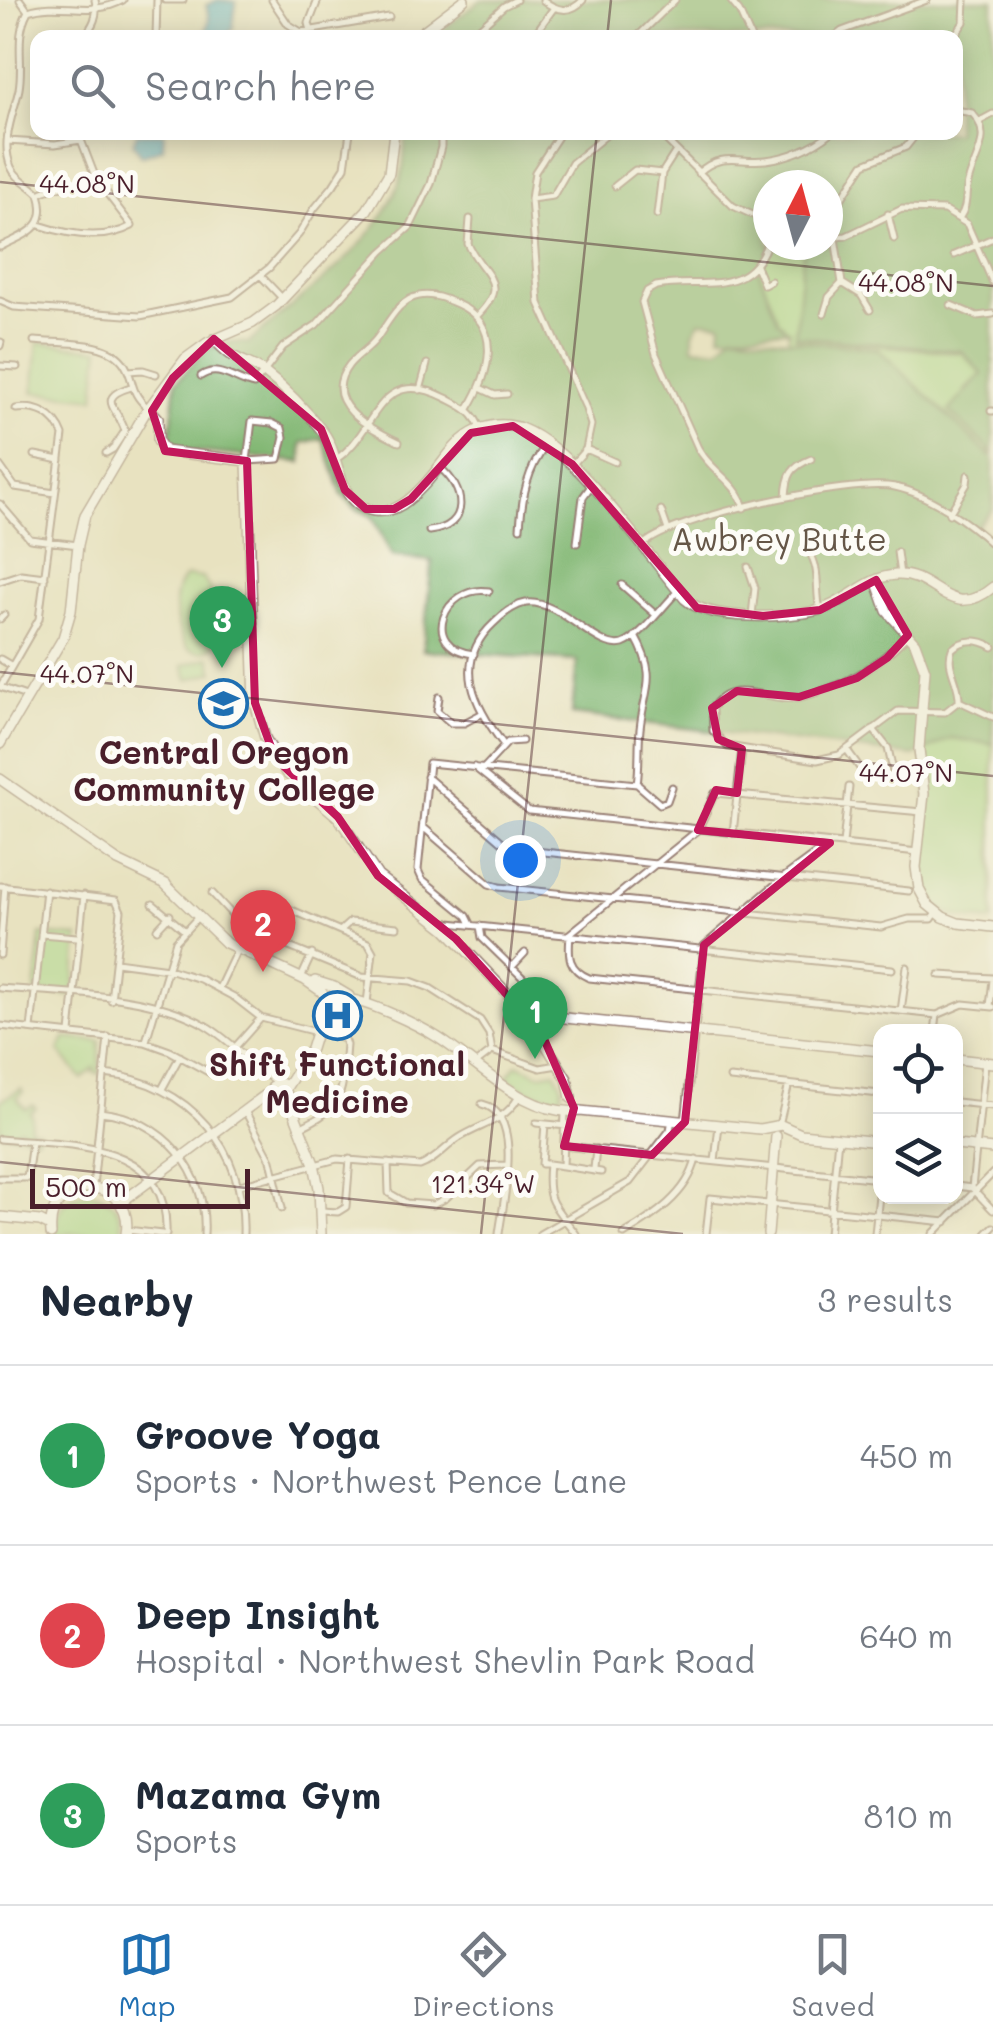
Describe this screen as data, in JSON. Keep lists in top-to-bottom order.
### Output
{
  "parks": ["Awbrey Butte"],
  "places": {
    "school or university": ["Central Oregon Community College"],
    "hospital": ["Shift Functional Medicine"]
  },
  "scale_bar": "500 m",
  "north": "top",
  "page": {
    "search": "Search here",
    "pins": ["3", "2", "1"],
    "scale": "500 m",
    "heading": ["Nearby", "3 results"],
    "list": [
      {
        "mark": "1",
        "name": "Groove Yoga",
        "note": "Sports · Northwest Pence Lane",
        "value": "450 m"
      },
      {
        "mark": "2",
        "name": "Deep Insight",
        "note": "Hospital · Northwest Shevlin Park Road",
        "value": "640 m"
      },
      {
        "mark": "3",
        "name": "Mazama Gym",
        "note": "Sports",
        "value": "810 m"
      }
    ],
    "nav": ["Map", "Directions", "Saved"]
  },
  "coordinates": ["44.08°N", "44.07°N", "121.34°W"]
}
